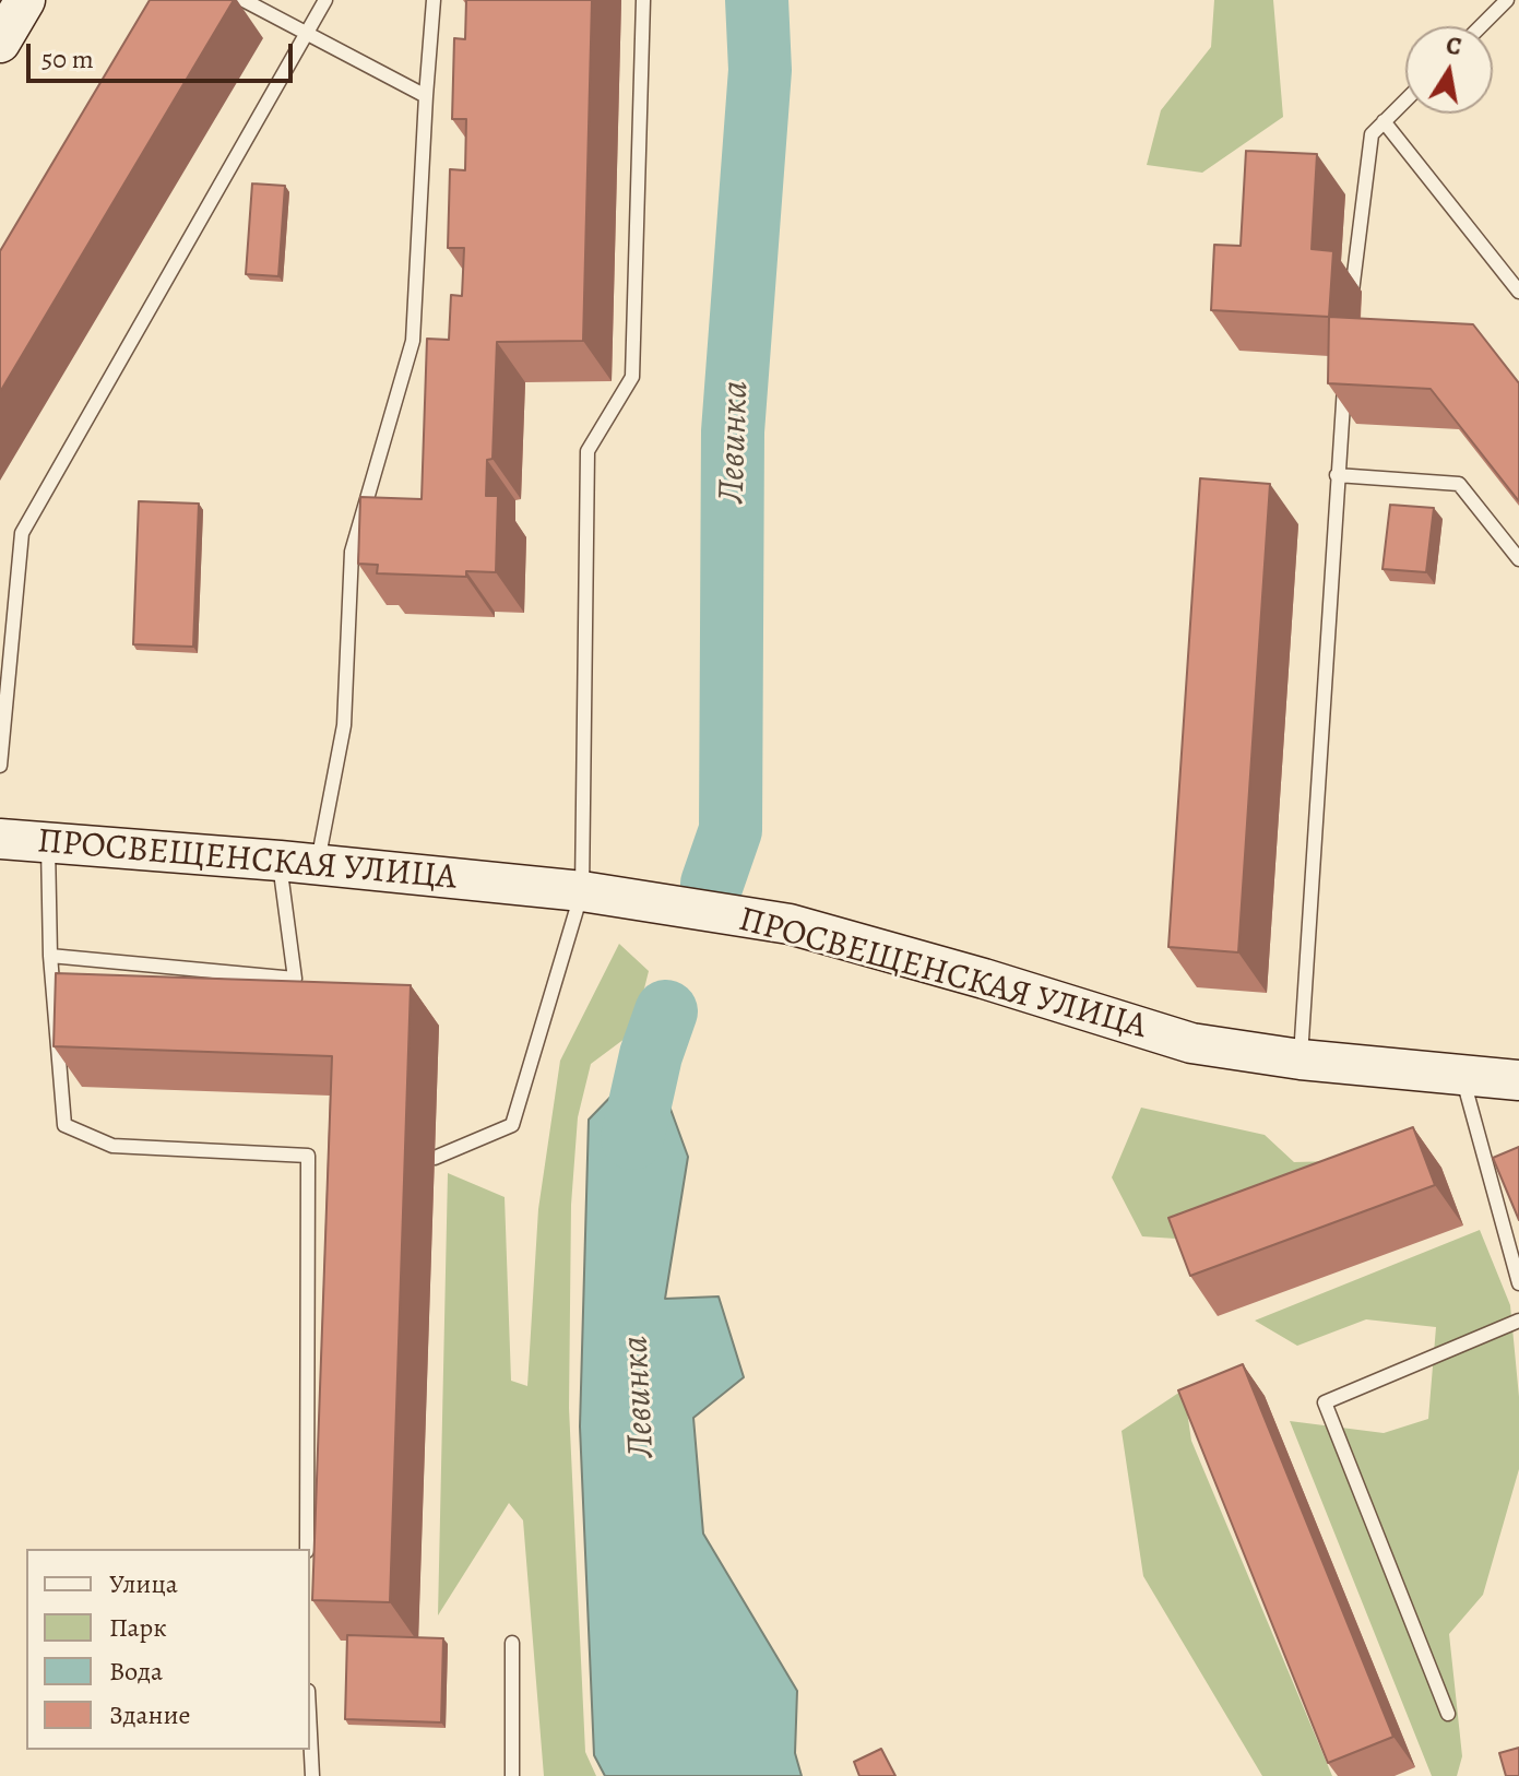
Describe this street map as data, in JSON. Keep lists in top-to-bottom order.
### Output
{
  "streets": {
    "main road": ["ПРОСВЕЩЕНСКАЯ УЛИЦА"]
  },
  "water": ["Левинка"],
  "legend": [
    "Улица",
    "Парк",
    "Вода",
    "Здание"
  ],
  "scale_bar": "50 m",
  "north": "top"
}
